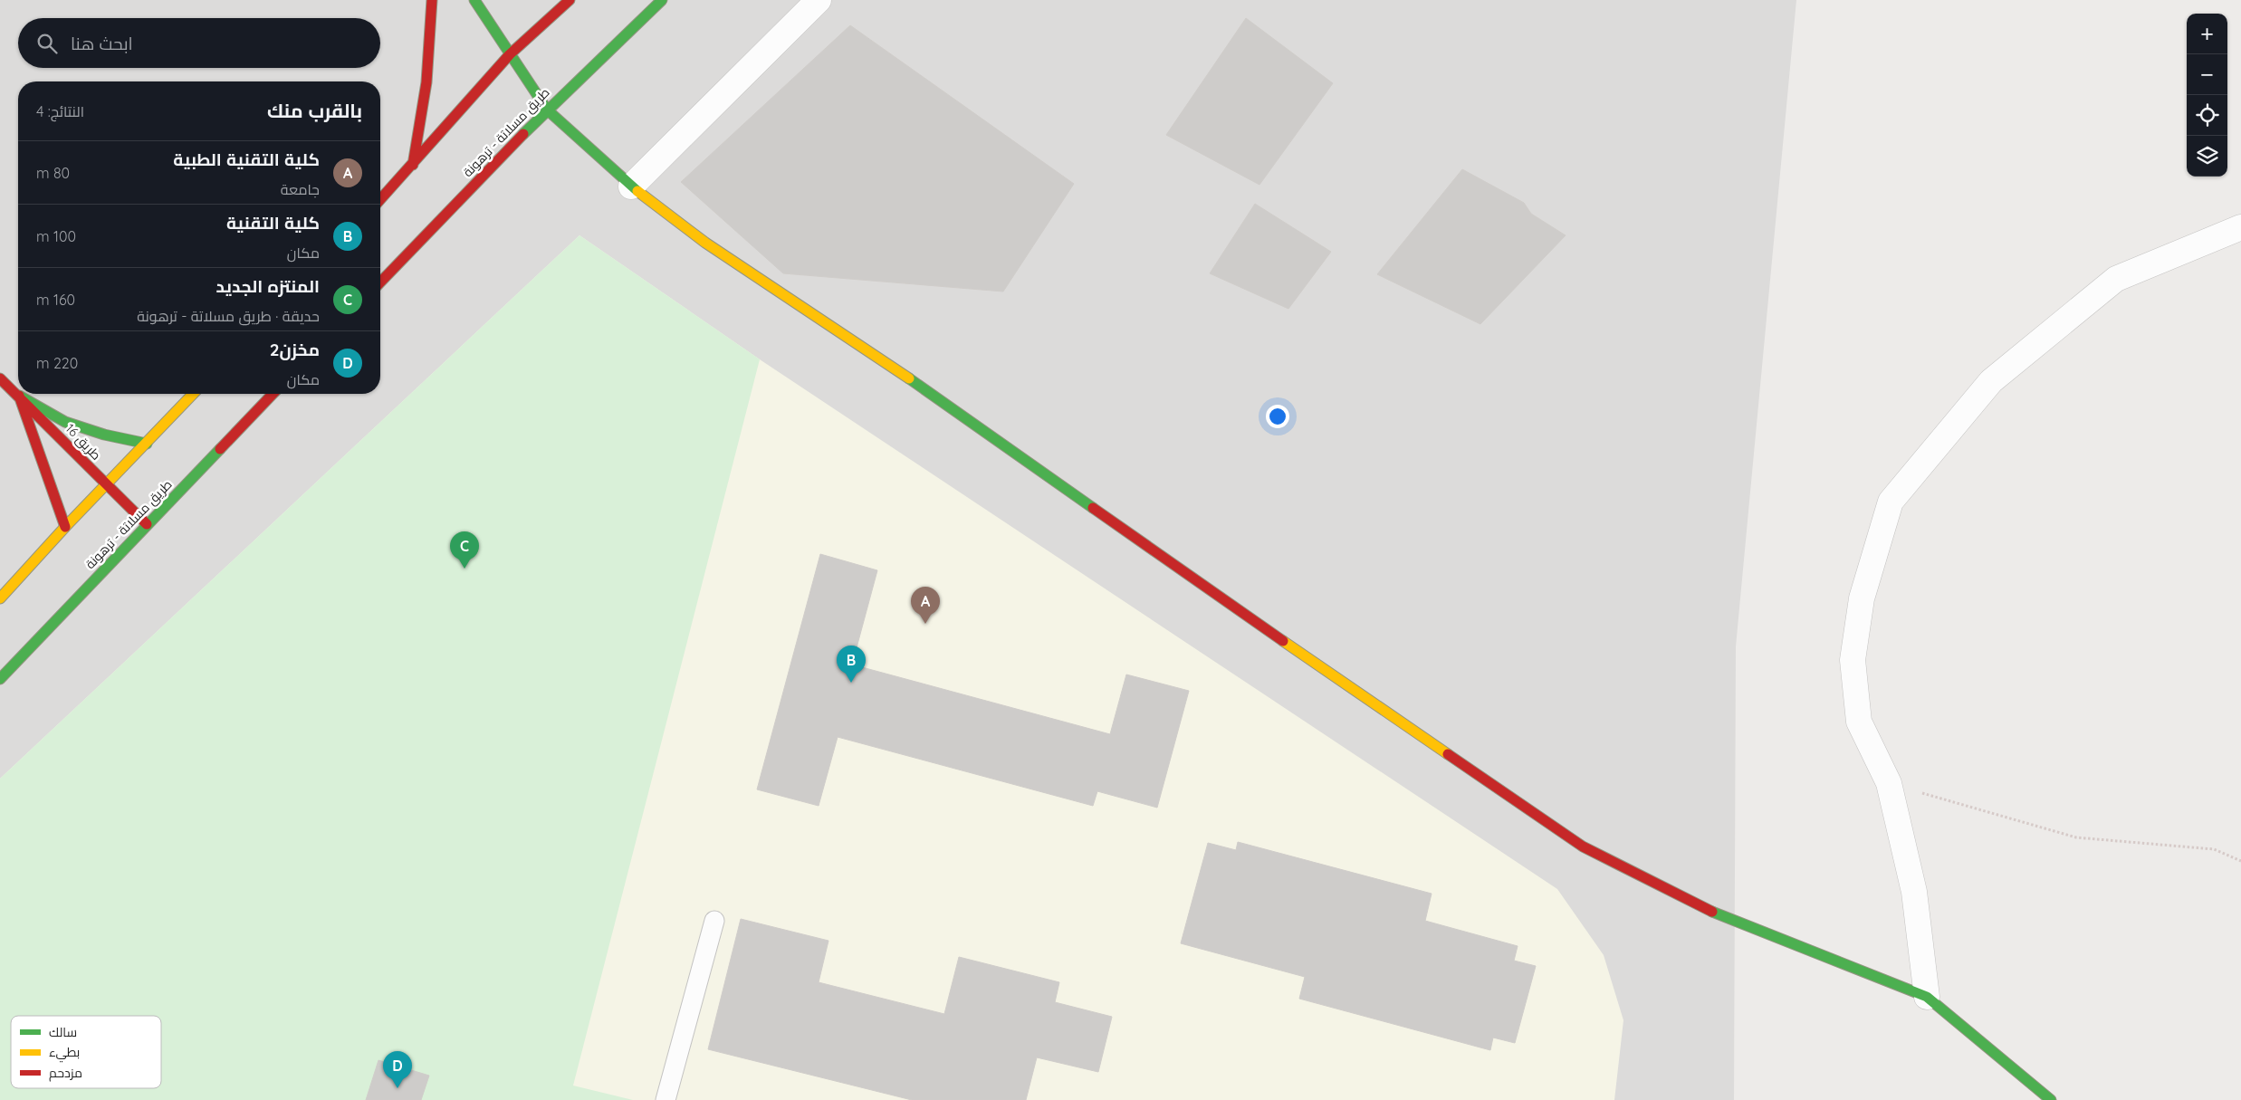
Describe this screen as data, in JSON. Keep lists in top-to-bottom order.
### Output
{
  "streets": {
    "main road": ["طريق مسلاتة - ترهونة", "طريق 16"]
  },
  "crossings": [
    ["طريق مسلاتة - ترهونة", "طريق 16"]
  ],
  "legend": ["سالك", "بطيء", "مزدحم"],
  "page": {
    "map_buttons": ["+", "−"],
    "search": "ابحث هنا",
    "heading": ["بالقرب منك", "النتائج: 4"],
    "list": [
      {
        "mark": "A",
        "name": "كلية التقنية الطبية",
        "note": "جامعة",
        "value": "80 m"
      },
      {
        "mark": "B",
        "name": "كلية التقنية",
        "note": "مكان",
        "value": "100 m"
      },
      {
        "mark": "C",
        "name": "المنتزه الجديد",
        "note": "حديقة · طريق مسلاتة - ترهونة",
        "value": "160 m"
      },
      {
        "mark": "D",
        "name": "مخزن2",
        "note": "مكان",
        "value": "220 m"
      }
    ],
    "pins": [
      "C",
      "A",
      "B",
      "D"
    ]
  }
}
